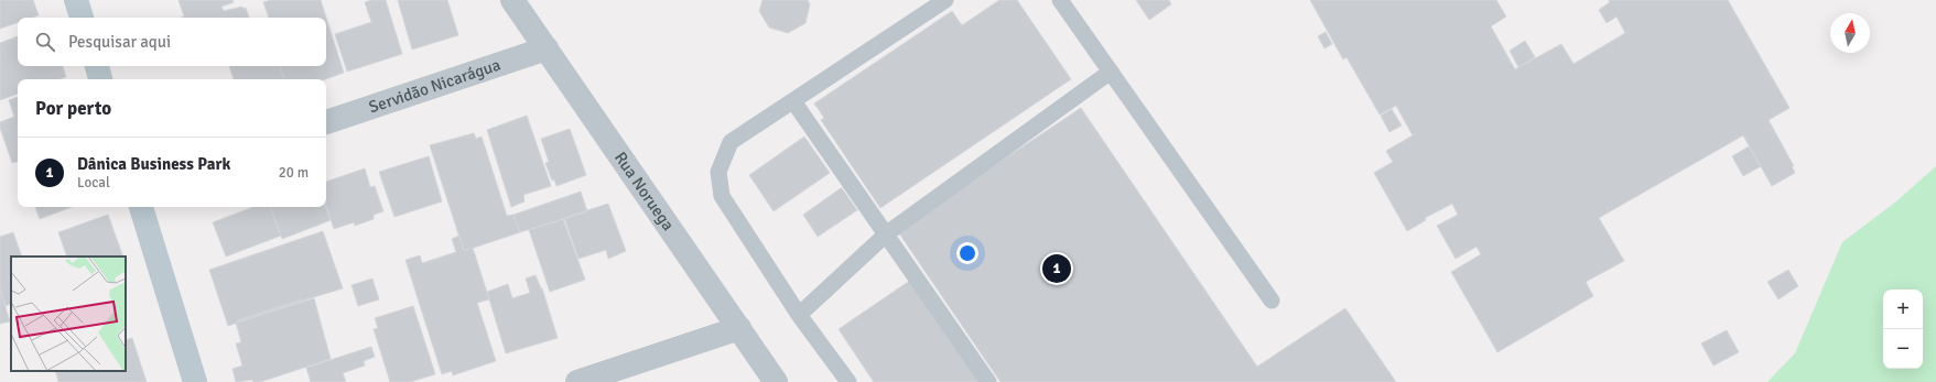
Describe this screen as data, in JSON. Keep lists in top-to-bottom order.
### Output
{
  "streets": {
    "street": ["Servidão Nicarágua", "Rua Noruega"]
  },
  "crossings": [
    ["Servidão Nicarágua", "Rua Noruega"]
  ],
  "north": "top",
  "page": {
    "search": "Pesquisar aqui",
    "heading": "Por perto",
    "list": [
      {
        "mark": "1",
        "name": "Dânica Business Park",
        "note": "Local",
        "value": "20 m"
      }
    ],
    "pins": "1",
    "map_buttons": ["+", "−"]
  }
}
